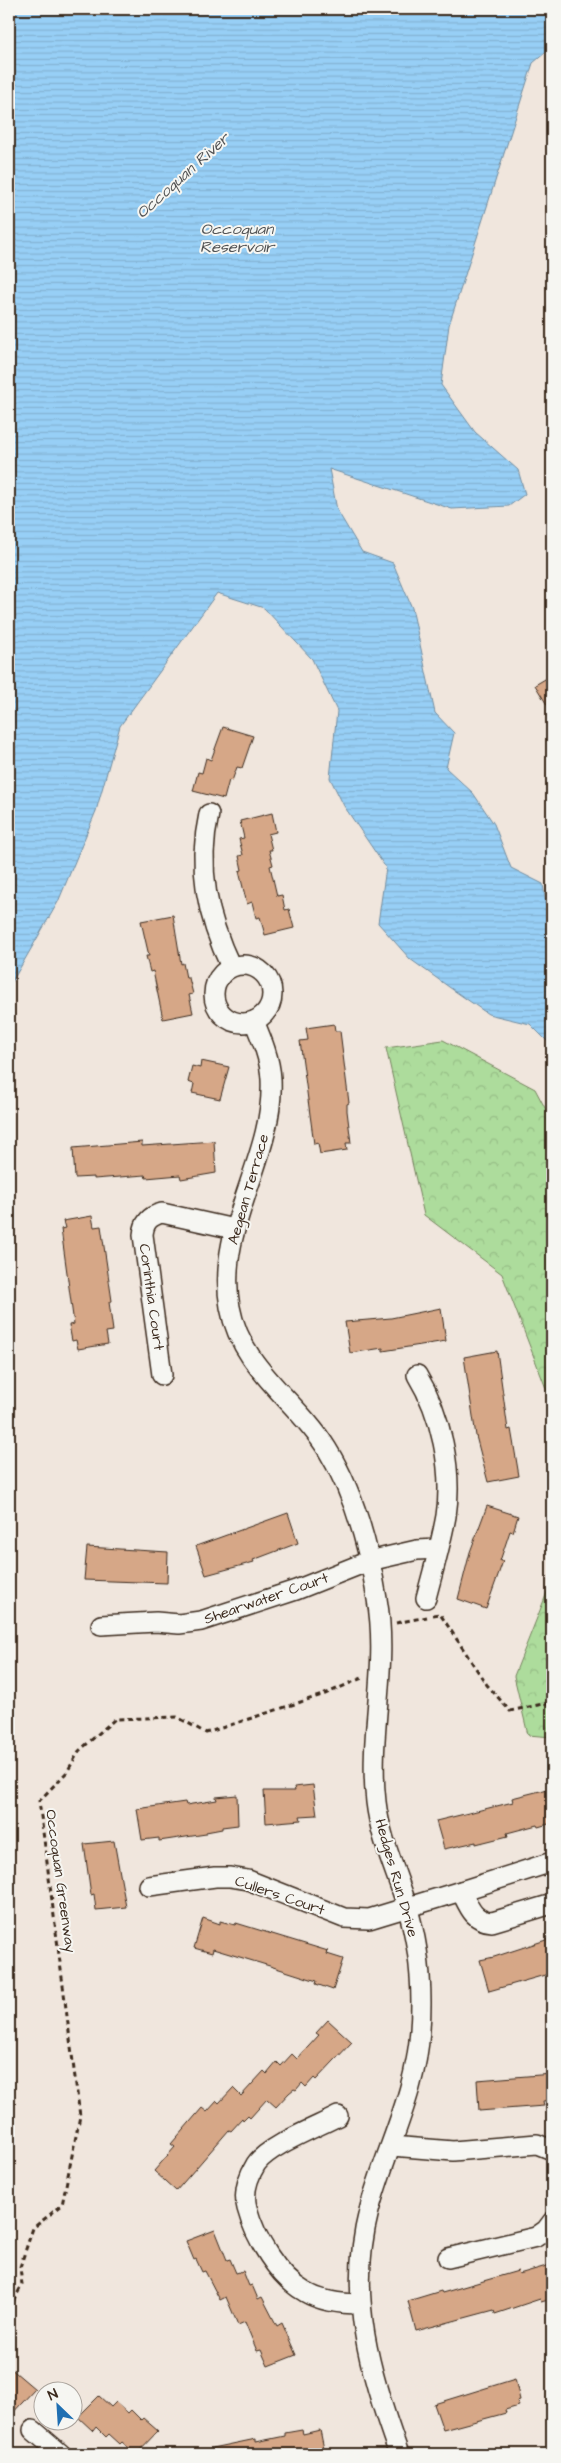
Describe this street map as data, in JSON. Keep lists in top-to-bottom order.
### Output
{
  "streets": {
    "street": [
      "Aegean Terrace",
      "Corinthia Court",
      "Shearwater Court",
      "Hedges Run Drive",
      "Cullers Court"
    ],
    "path": ["Occoquan Greenway"]
  },
  "crossings": [
    ["Aegean Terrace", "Corinthia Court"],
    ["Aegean Terrace", "Hedges Run Drive"],
    ["Shearwater Court", "Hedges Run Drive"],
    ["Hedges Run Drive", "Cullers Court"]
  ],
  "water": ["Occoquan River", "Occoquan Reservoir"],
  "north": "top left"
}
